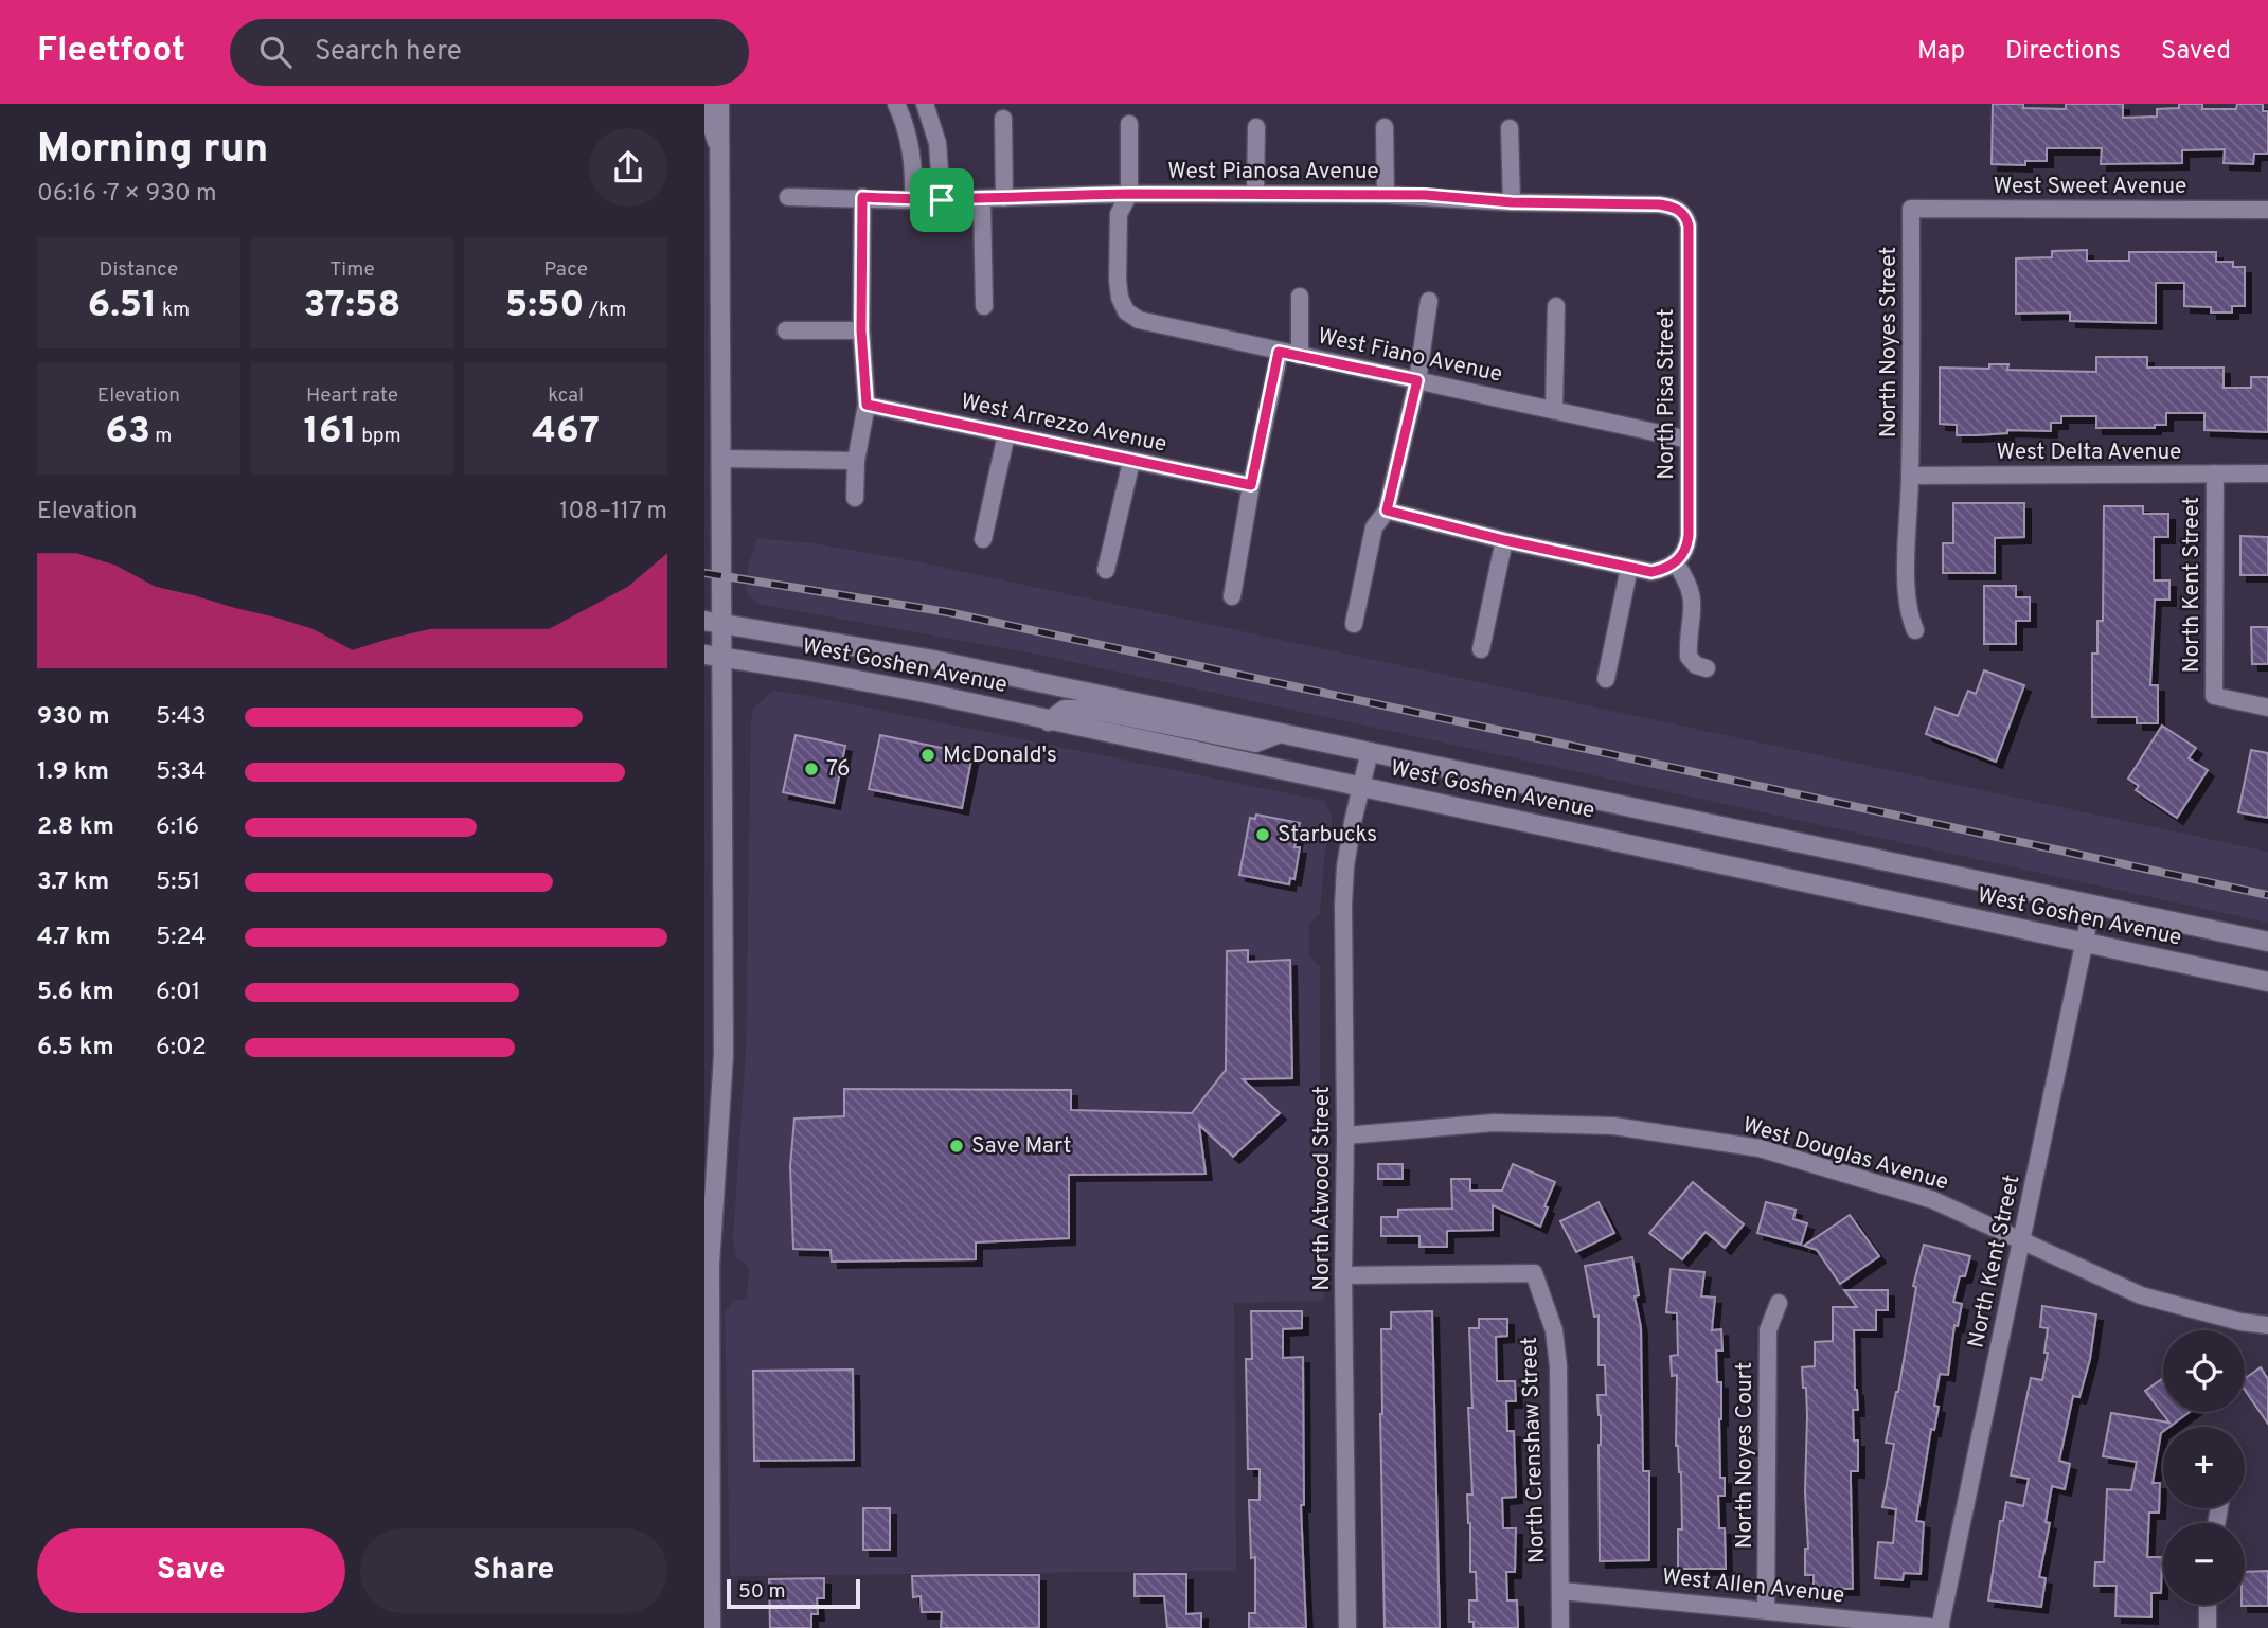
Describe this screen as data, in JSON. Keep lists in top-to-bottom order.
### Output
{
  "streets": {
    "main road": ["West Goshen Avenue"],
    "street": [
      "West Pianosa Avenue",
      "West Sweet Avenue",
      "North Noyes Street",
      "West Fiano Avenue",
      "North Pisa Street",
      "West Arrezzo Avenue",
      "West Delta Avenue",
      "North Kent Street",
      "West Douglas Avenue",
      "North Atwood Street",
      "North Crenshaw Street",
      "North Noyes Court",
      "West Allen Avenue"
    ]
  },
  "crossings": [
    ["West Pianosa Avenue", "West Fiano Avenue"],
    ["West Pianosa Avenue", "North Pisa Street"],
    ["West Sweet Avenue", "North Noyes Street"],
    ["North Noyes Street", "West Delta Avenue"],
    ["West Fiano Avenue", "North Pisa Street"],
    ["West Delta Avenue", "North Kent Street"],
    ["North Kent Street", "West Goshen Avenue"],
    ["North Kent Street", "West Douglas Avenue"],
    ["North Kent Street", "West Allen Avenue"],
    ["West Goshen Avenue", "North Atwood Street"],
    ["West Douglas Avenue", "North Atwood Street"],
    ["North Atwood Street", "North Crenshaw Street"],
    ["North Crenshaw Street", "West Allen Avenue"],
    ["North Noyes Court", "West Allen Avenue"]
  ],
  "places": [
    "McDonald's",
    "76",
    "Starbucks",
    "Save Mart"
  ],
  "scale_bar": "50 m",
  "page": {
    "header": "Fleetfoot",
    "search": "Search here",
    "nav": ["Map", "Directions", "Saved"],
    "heading": ["Morning run", "06:16 · 7 × 930 m"],
    "stats": [
      ["Distance", "6.51 km"],
      ["Time", "37:58"],
      ["Pace", "5:50 /km"],
      ["Elevation", "63 m"],
      ["Heart rate", "161 bpm"],
      ["kcal", "467"]
    ],
    "chart": ["Elevation", "108–117 m"],
    "list": [
      {
        "name": "930 m",
        "note": "5:43"
      },
      {
        "name": "1.9 km",
        "note": "5:34"
      },
      {
        "name": "2.8 km",
        "note": "6:16"
      },
      {
        "name": "3.7 km",
        "note": "5:51"
      },
      {
        "name": "4.7 km",
        "note": "5:24"
      },
      {
        "name": "5.6 km",
        "note": "6:01"
      },
      {
        "name": "6.5 km",
        "note": "6:02"
      }
    ],
    "map_buttons": ["+", "−"],
    "buttons": ["Save", "Share"],
    "scale": "50 m"
  }
}
